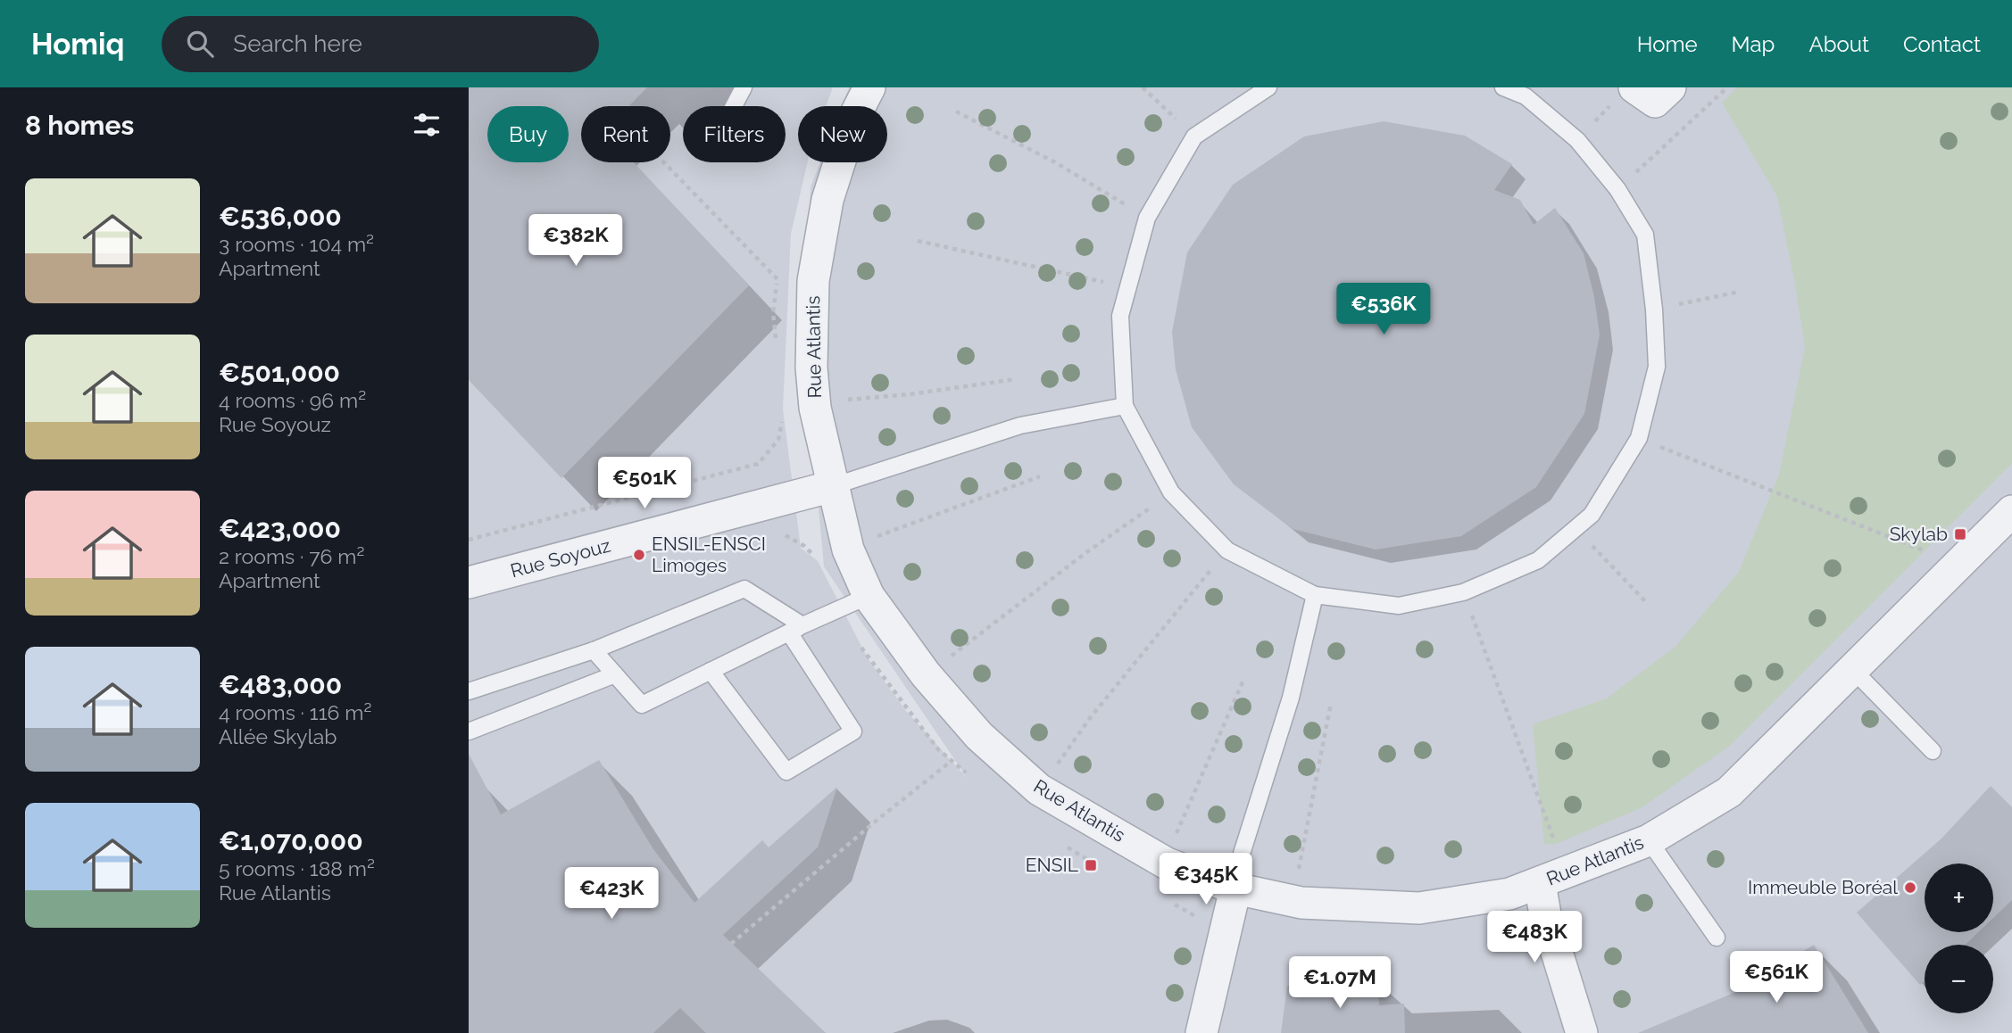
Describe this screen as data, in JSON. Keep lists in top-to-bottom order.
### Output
{
  "streets": {
    "street": ["Rue Atlantis", "Rue Soyouz"]
  },
  "crossings": [
    ["Rue Atlantis", "Rue Soyouz"]
  ],
  "places": {
    "transit": ["Skylab", "ENSIL"],
    "other": ["ENSIL-ENSCI Limoges", "Immeuble Boréal"]
  },
  "page": {
    "header": "Homiq",
    "search": "Search here",
    "nav": [
      "Home",
      "Map",
      "About",
      "Contact"
    ],
    "heading": "8 homes",
    "chip": [
      "Buy",
      "Rent",
      "Filters",
      "New"
    ],
    "list": [
      {
        "name": "€536,000",
        "note": "3 rooms · 104 m² · Apartment"
      },
      {
        "name": "€501,000",
        "note": "4 rooms · 96 m² · Rue Soyouz"
      },
      {
        "name": "€423,000",
        "note": "2 rooms · 76 m² · Apartment"
      },
      {
        "name": "€483,000",
        "note": "4 rooms · 116 m² · Allée Skylab"
      },
      {
        "name": "€1,070,000",
        "note": "5 rooms · 188 m² · Rue Atlantis"
      }
    ],
    "price": [
      "€382K",
      "€536K",
      "€501K",
      "€345K",
      "€423K",
      "€483K",
      "€561K",
      "€1.07M"
    ],
    "map_buttons": ["+", "−"]
  }
}
